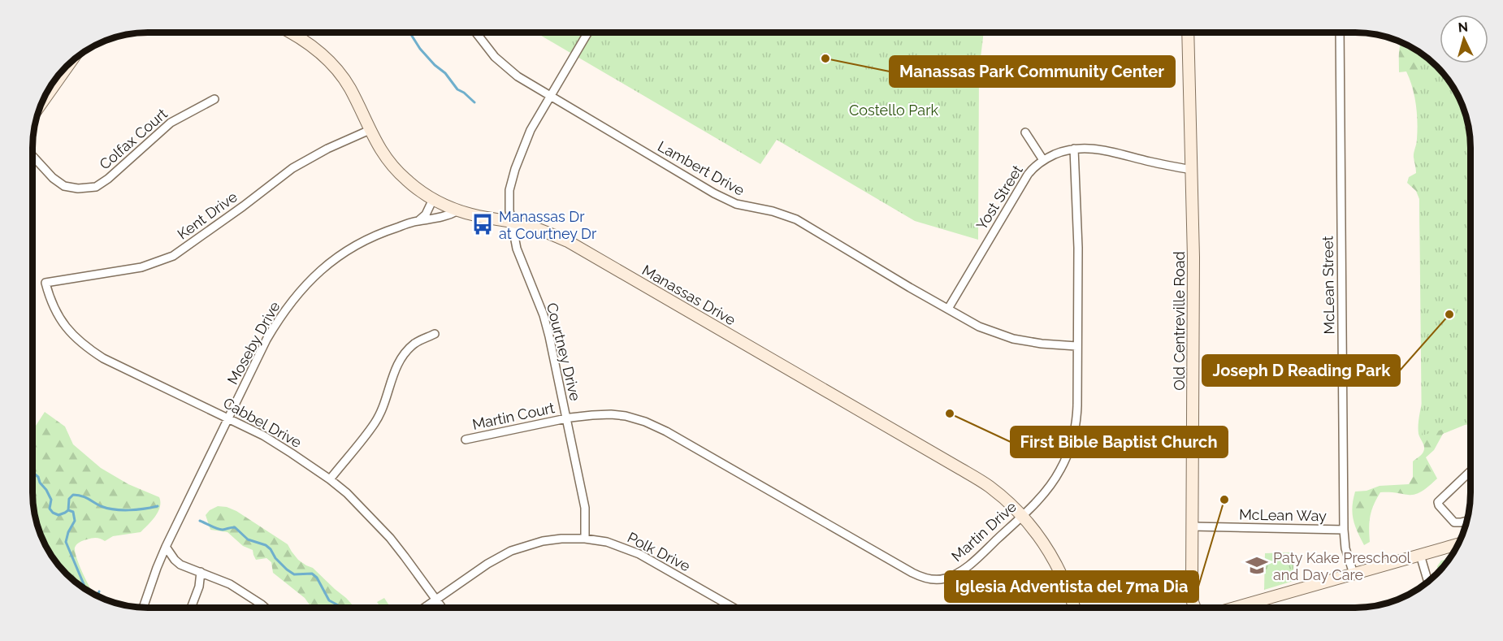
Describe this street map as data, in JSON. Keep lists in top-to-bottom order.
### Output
{
  "streets": {
    "main road": ["Manassas Drive", "Old Centreville Road"],
    "street": [
      "Colfax Court",
      "Lambert Drive",
      "Yost Street",
      "Kent Drive",
      "McLean Street",
      "Moseby Drive",
      "Courtney Drive",
      "Martin Court",
      "Cabbel Drive",
      "McLean Way",
      "Martin Drive",
      "Polk Drive"
    ]
  },
  "crossings": [
    ["Lambert Drive", "Yost Street"],
    ["Lambert Drive", "Courtney Drive"],
    ["Lambert Drive", "Martin Drive"],
    ["Yost Street", "Old Centreville Road"],
    ["Yost Street", "Martin Drive"],
    ["Kent Drive", "Manassas Drive"],
    ["Kent Drive", "Cabbel Drive"],
    ["McLean Street", "McLean Way"],
    ["Manassas Drive", "Moseby Drive"],
    ["Manassas Drive", "Courtney Drive"],
    ["Manassas Drive", "Martin Drive"],
    ["Old Centreville Road", "McLean Way"],
    ["Moseby Drive", "Cabbel Drive"],
    ["Courtney Drive", "Martin Court"],
    ["Courtney Drive", "Martin Drive"],
    ["Courtney Drive", "Polk Drive"],
    ["Martin Court", "Martin Drive"],
    ["Cabbel Drive", "Polk Drive"]
  ],
  "parks": ["Costello Park"],
  "places": {
    "other": [
      "Manassas Park Community Center",
      "Joseph D Reading Park",
      "First Bible Baptist Church",
      "Iglesia Adventista del 7ma Dia"
    ],
    "bus stop": ["Manassas Dr at Courtney Dr"],
    "school or university": ["Paty Kake Preschool and Day Care"]
  },
  "north": "top"
}
